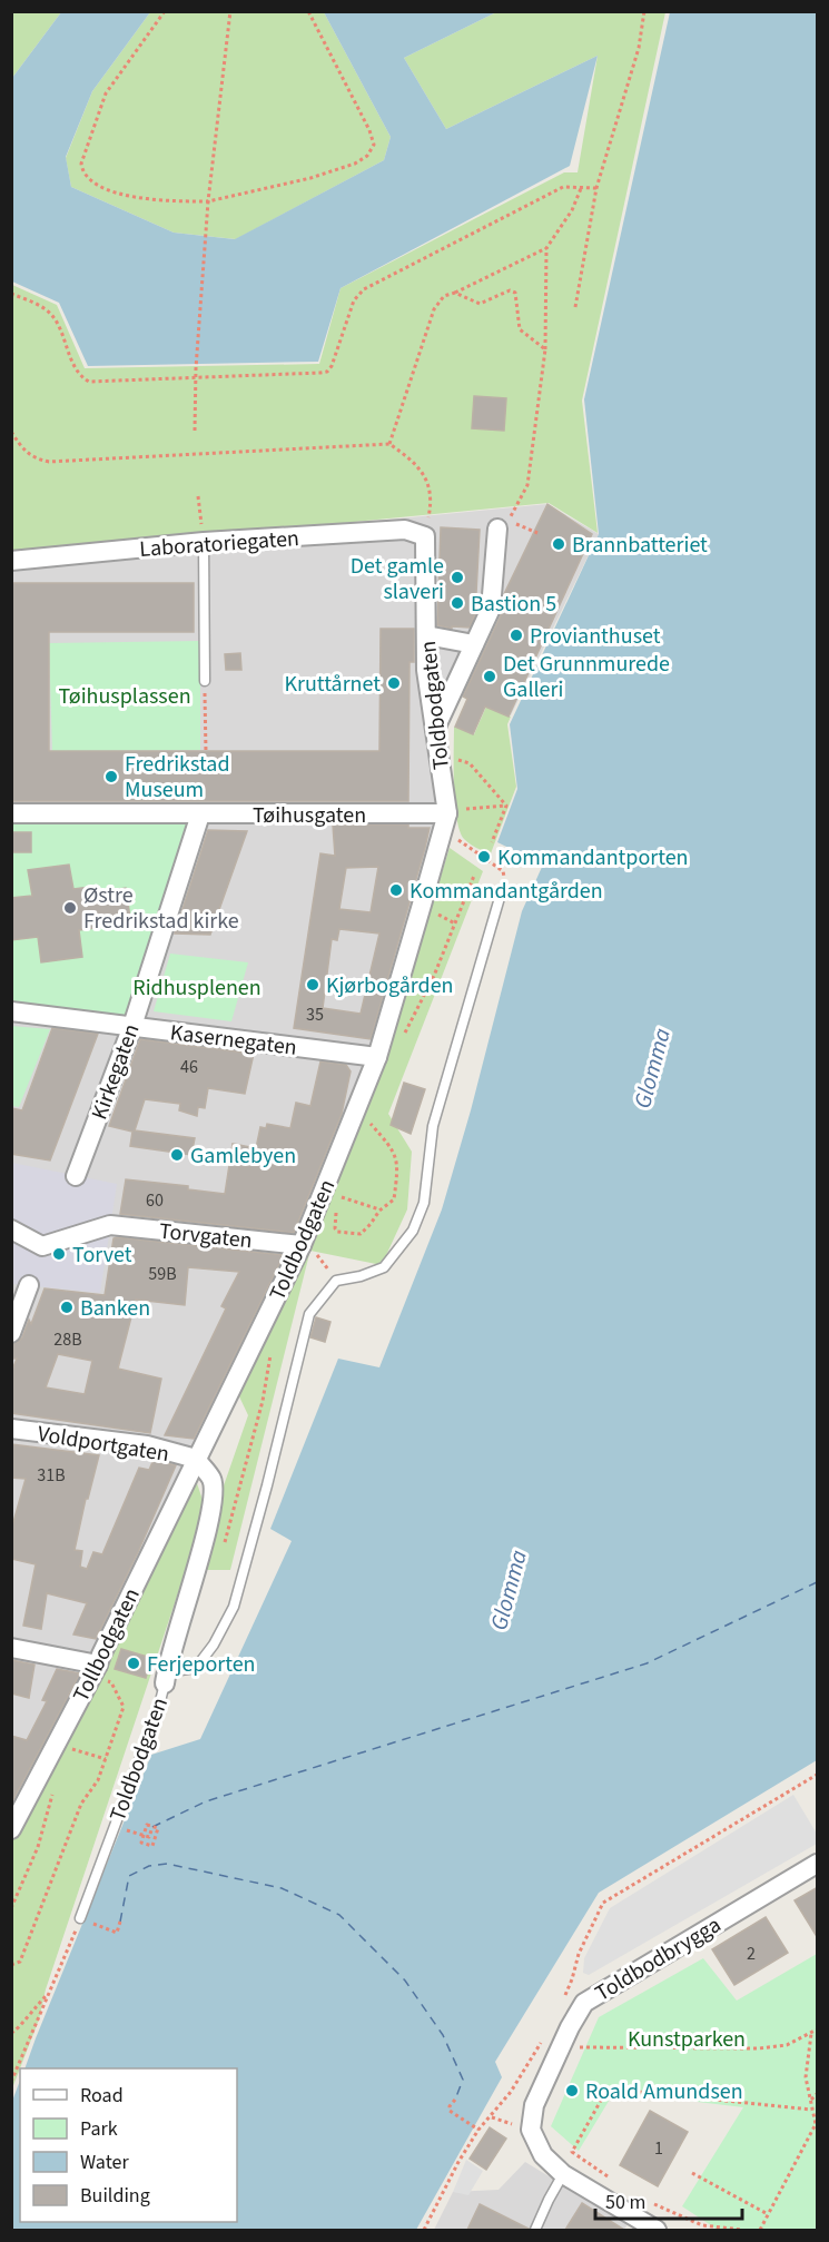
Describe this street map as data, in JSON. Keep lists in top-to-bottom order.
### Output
{
  "streets": {
    "street": [
      "Laboratoriegaten",
      "Toldbodgaten",
      "Tøihusgaten",
      "Kasernegaten",
      "Kirkegaten",
      "Torvgaten",
      "Voldportgaten",
      "Tollbodgaten",
      "Toldbodbrygga"
    ]
  },
  "crossings": [
    ["Laboratoriegaten", "Toldbodgaten"],
    ["Toldbodgaten", "Tøihusgaten"],
    ["Toldbodgaten", "Kasernegaten"],
    ["Toldbodgaten", "Torvgaten"],
    ["Toldbodgaten", "Voldportgaten"],
    ["Toldbodgaten", "Tollbodgaten"],
    ["Tøihusgaten", "Kirkegaten"],
    ["Kasernegaten", "Kirkegaten"],
    ["Voldportgaten", "Tollbodgaten"]
  ],
  "water": ["Glomma"],
  "parks": ["Tøihusplassen", "Ridhusplenen", "Kunstparken"],
  "places": [
    "Brannbatteriet",
    "Det gamle slaveri",
    "Bastion 5",
    "Provianthuset",
    "Det Grunnmurede Galleri",
    "Kruttårnet",
    "Fredrikstad Museum",
    "Kommandantporten",
    "Kommandantgården",
    "Østre Fredrikstad kirke",
    "Kjørbogården",
    "Gamlebyen",
    "Torvet",
    "Banken",
    "Ferjeporten",
    "Roald Amundsen"
  ],
  "house_numbers": [
    "35",
    "46",
    "60",
    "59B",
    "28B",
    "31B",
    "2",
    "1"
  ],
  "legend": [
    "Road",
    "Park",
    "Water",
    "Building"
  ],
  "scale_bar": "50 m"
}
